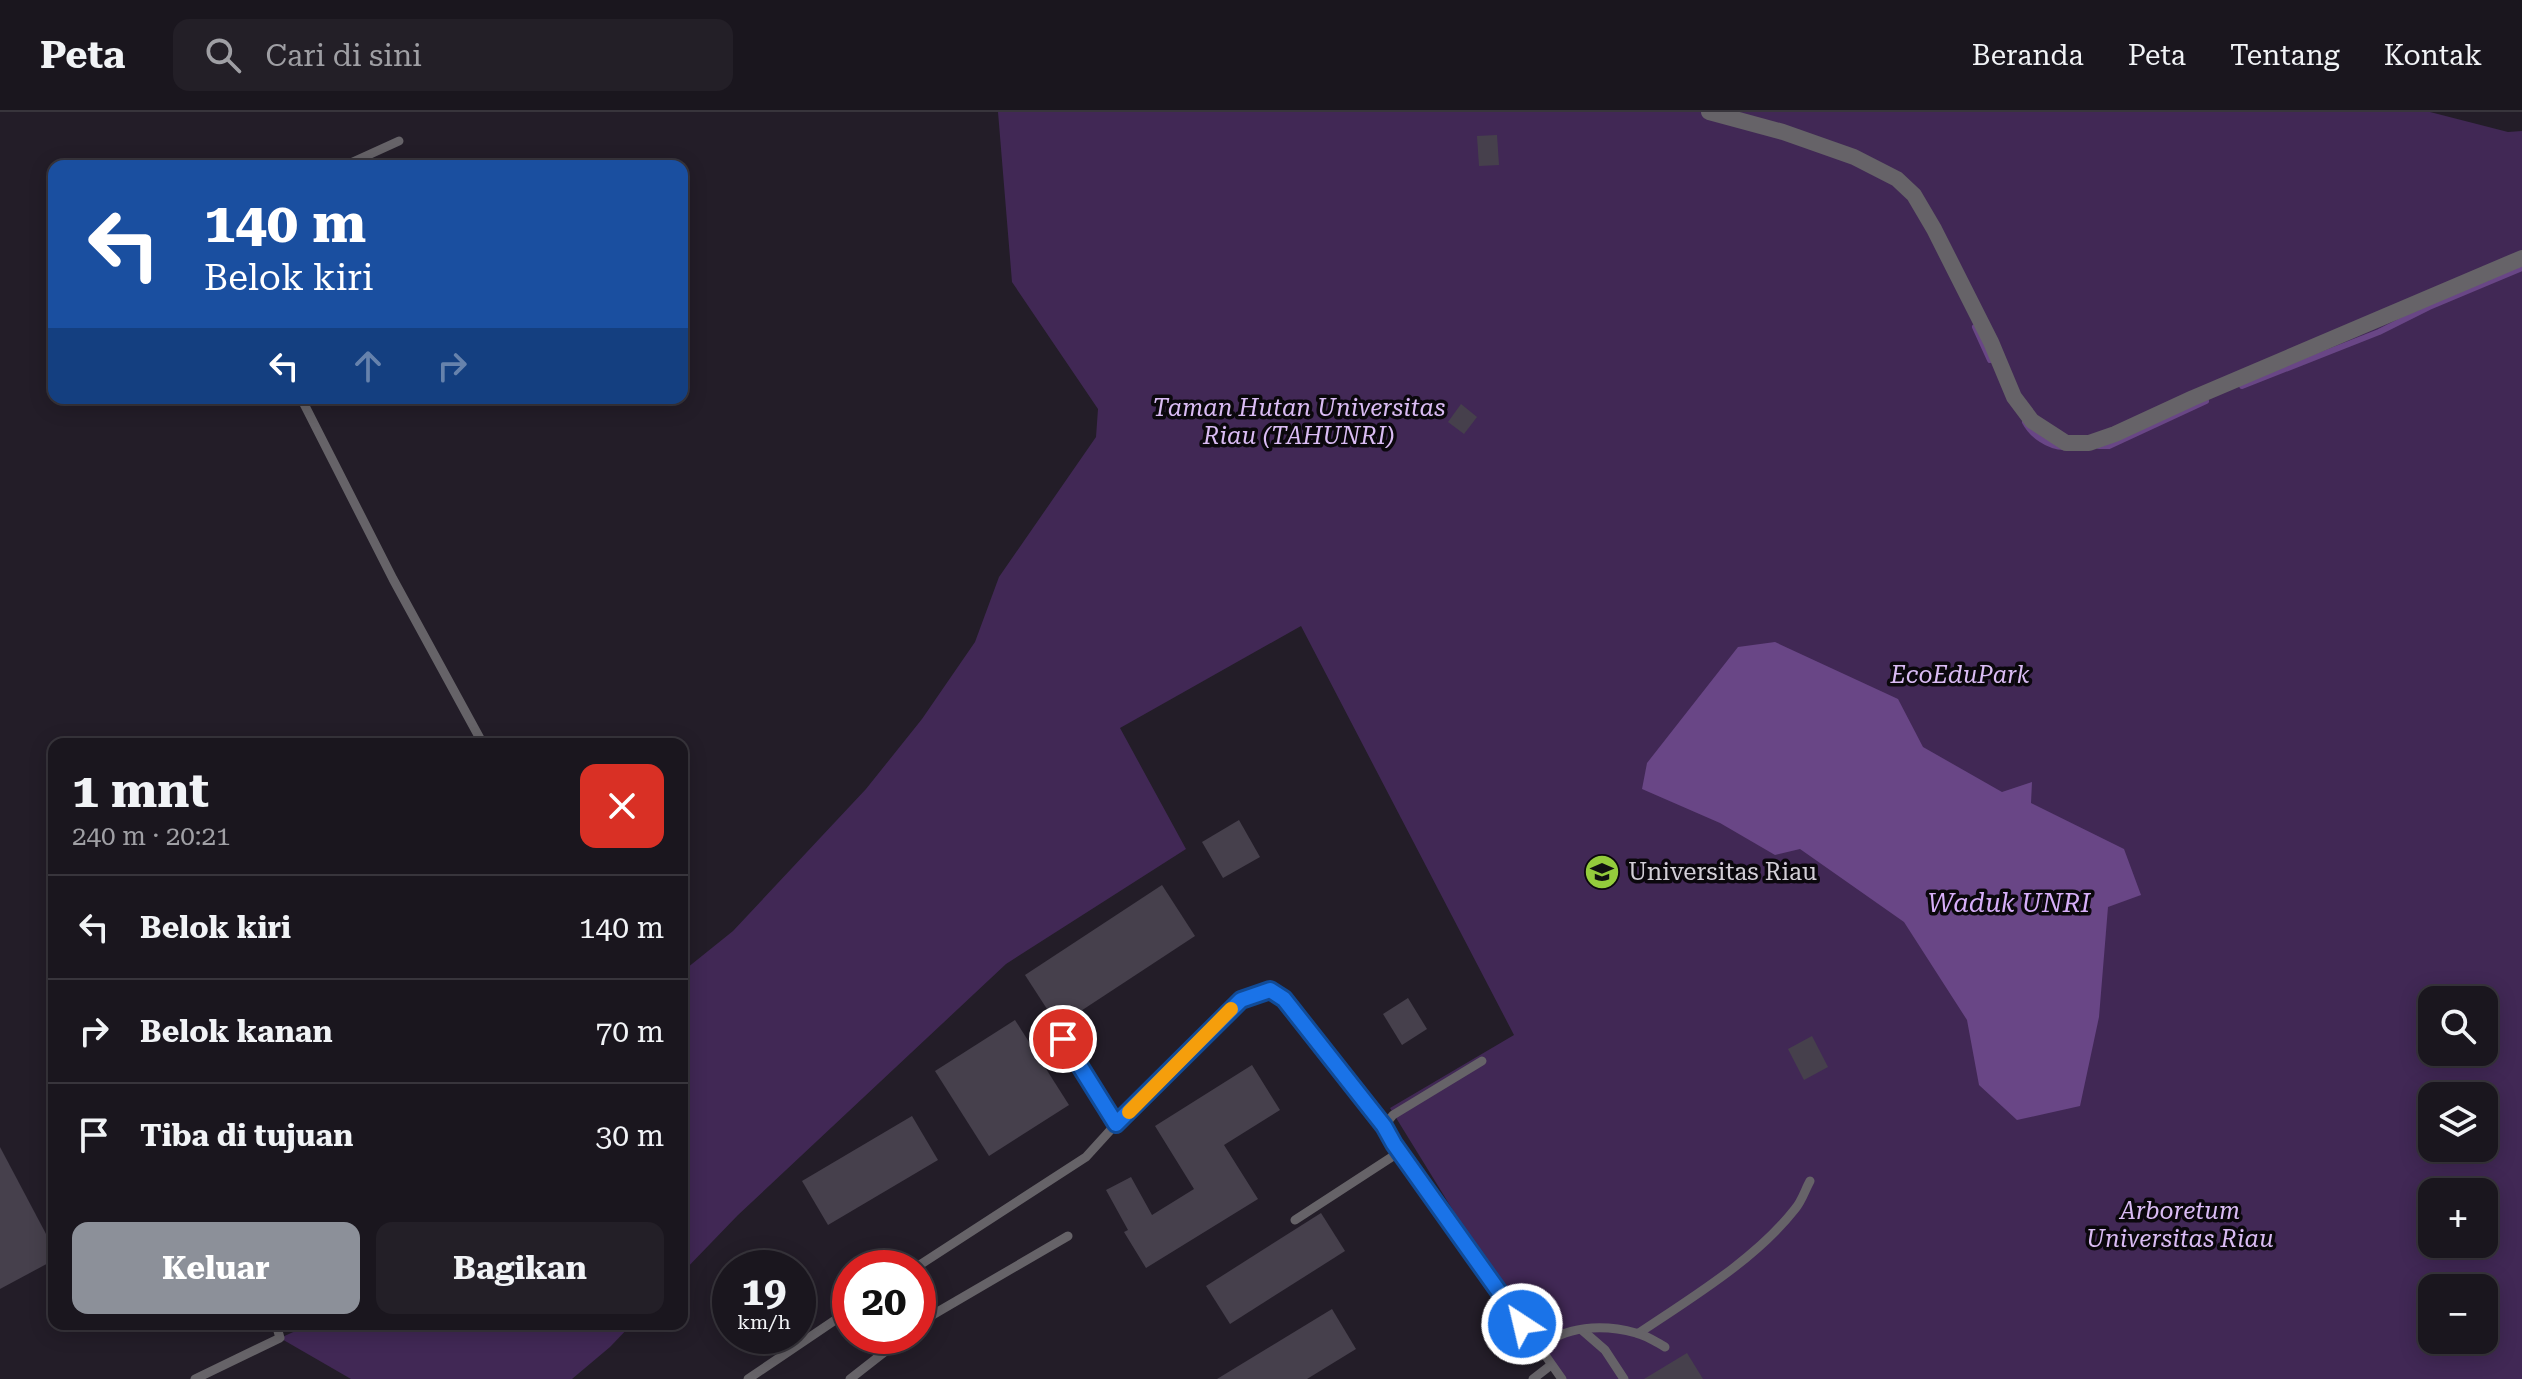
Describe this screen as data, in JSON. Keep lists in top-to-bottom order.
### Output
{
  "water": ["Waduk UNRI"],
  "parks": ["Taman Hutan Universitas Riau (TAHUNRI)", "EcoEduPark", "Arboretum Universitas Riau"],
  "places": {
    "school or university": ["Universitas Riau"]
  },
  "page": {
    "header": "Peta",
    "search": "Cari di sini",
    "nav": [
      "Beranda",
      "Peta",
      "Tentang",
      "Kontak"
    ],
    "turn": ["140 m", "Belok kiri"],
    "heading": ["1 mnt", "240 m · 20:21"],
    "list": [
      {
        "name": "Belok kiri",
        "value": "140 m"
      },
      {
        "name": "Belok kanan",
        "value": "70 m"
      },
      {
        "name": "Tiba di tujuan",
        "value": "30 m"
      }
    ],
    "map_buttons": ["+", "−"],
    "buttons": ["Keluar", "Bagikan"],
    "speed": "19 km/h",
    "limit": "20"
  }
}
